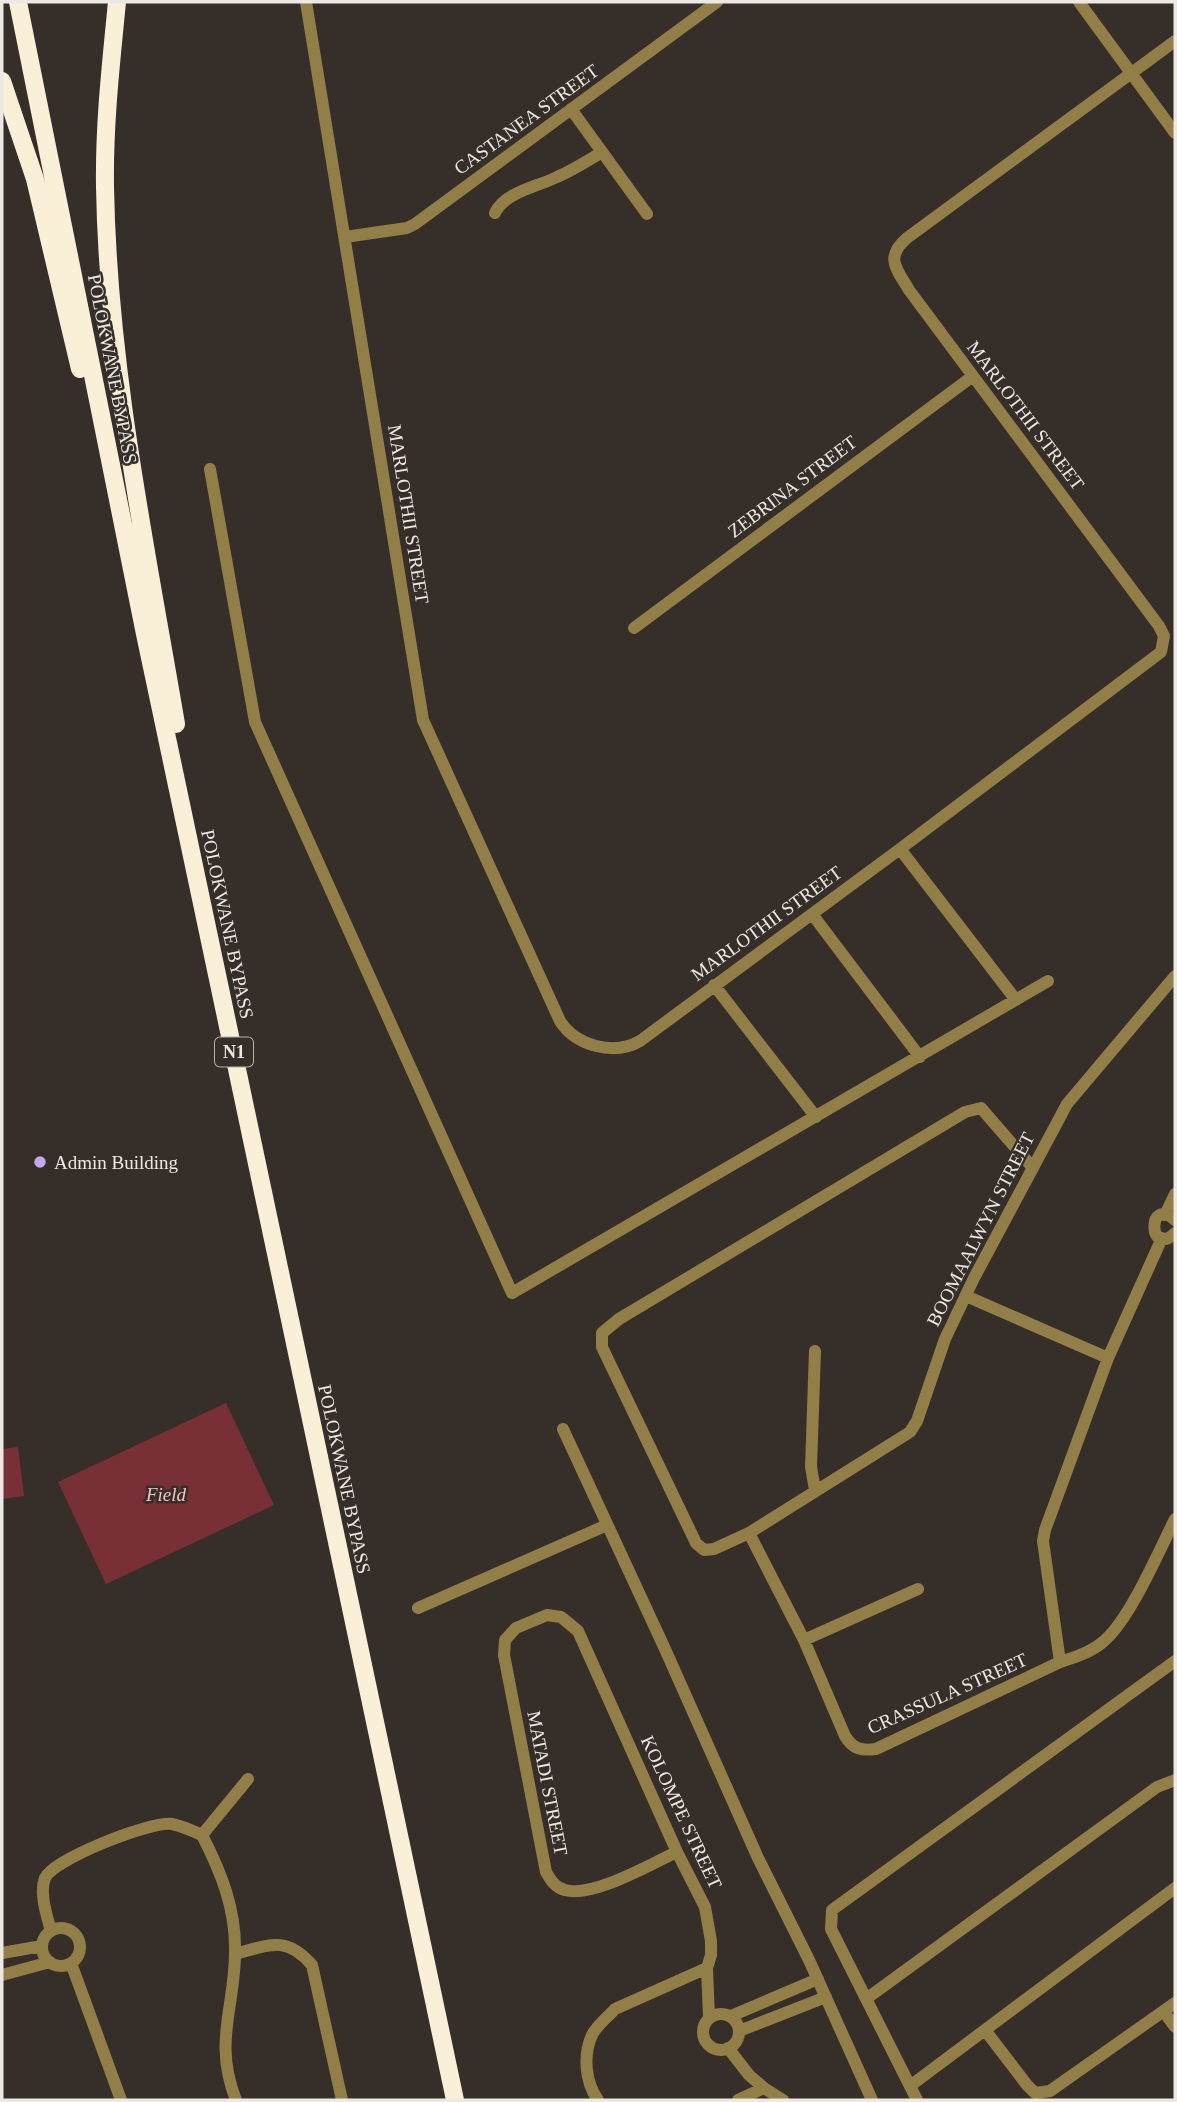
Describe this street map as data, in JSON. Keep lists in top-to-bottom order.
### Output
{
  "streets": {
    "highway": ["POLOKWANE BYPASS", "N1"],
    "street": [
      "CASTANEA STREET",
      "MARLOTHII STREET",
      "ZEBRINA STREET",
      "BOOMAALWYN STREET",
      "CRASSULA STREET",
      "MATADI STREET",
      "KOLOMPE STREET"
    ]
  },
  "crossings": [
    ["CASTANEA STREET", "MARLOTHII STREET"],
    ["MARLOTHII STREET", "ZEBRINA STREET"],
    ["BOOMAALWYN STREET", "CRASSULA STREET"],
    ["MATADI STREET", "KOLOMPE STREET"]
  ],
  "parks": ["Field"],
  "places": ["Admin Building"]
}
